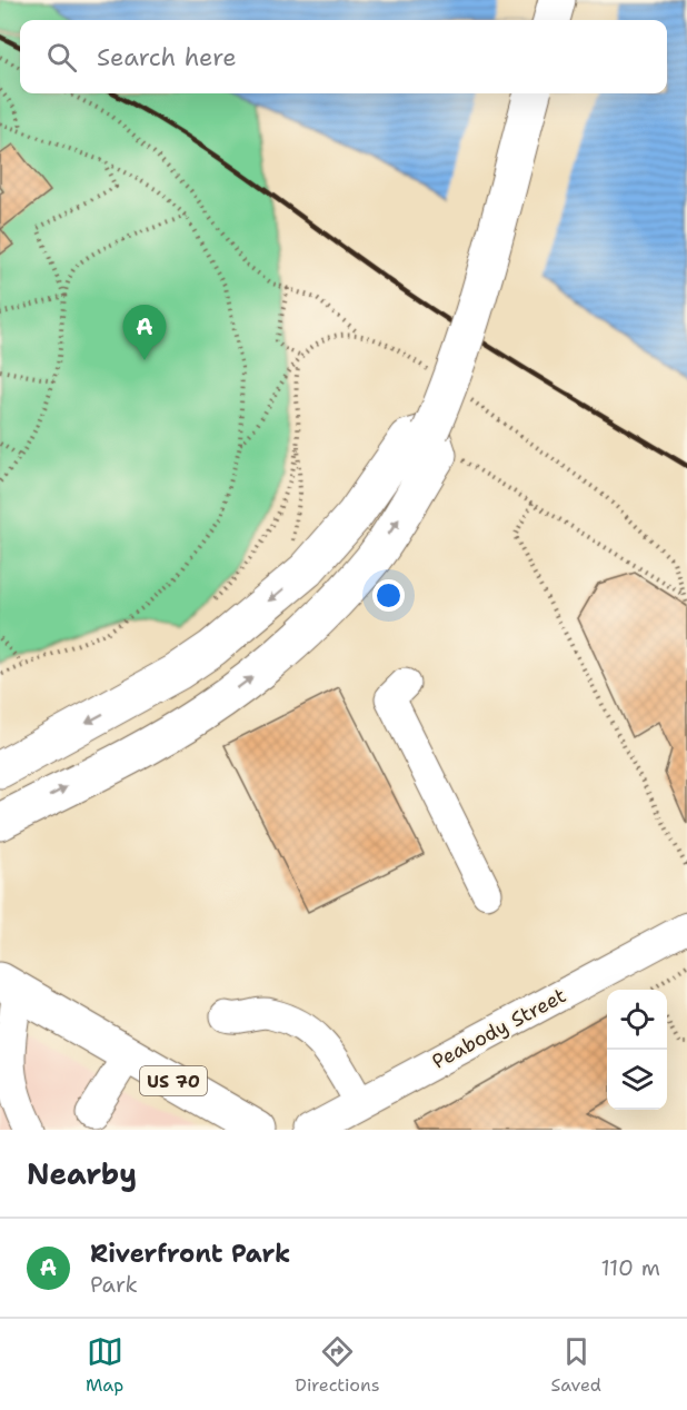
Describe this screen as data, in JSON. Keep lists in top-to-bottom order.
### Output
{
  "streets": {
    "main road": ["US 70"],
    "street": ["Peabody Street"]
  },
  "page": {
    "search": "Search here",
    "pins": "A",
    "heading": "Nearby",
    "list": [
      {
        "mark": "A",
        "name": "Riverfront Park",
        "note": "Park",
        "value": "110 m"
      }
    ],
    "nav": ["Map", "Directions", "Saved"]
  }
}
